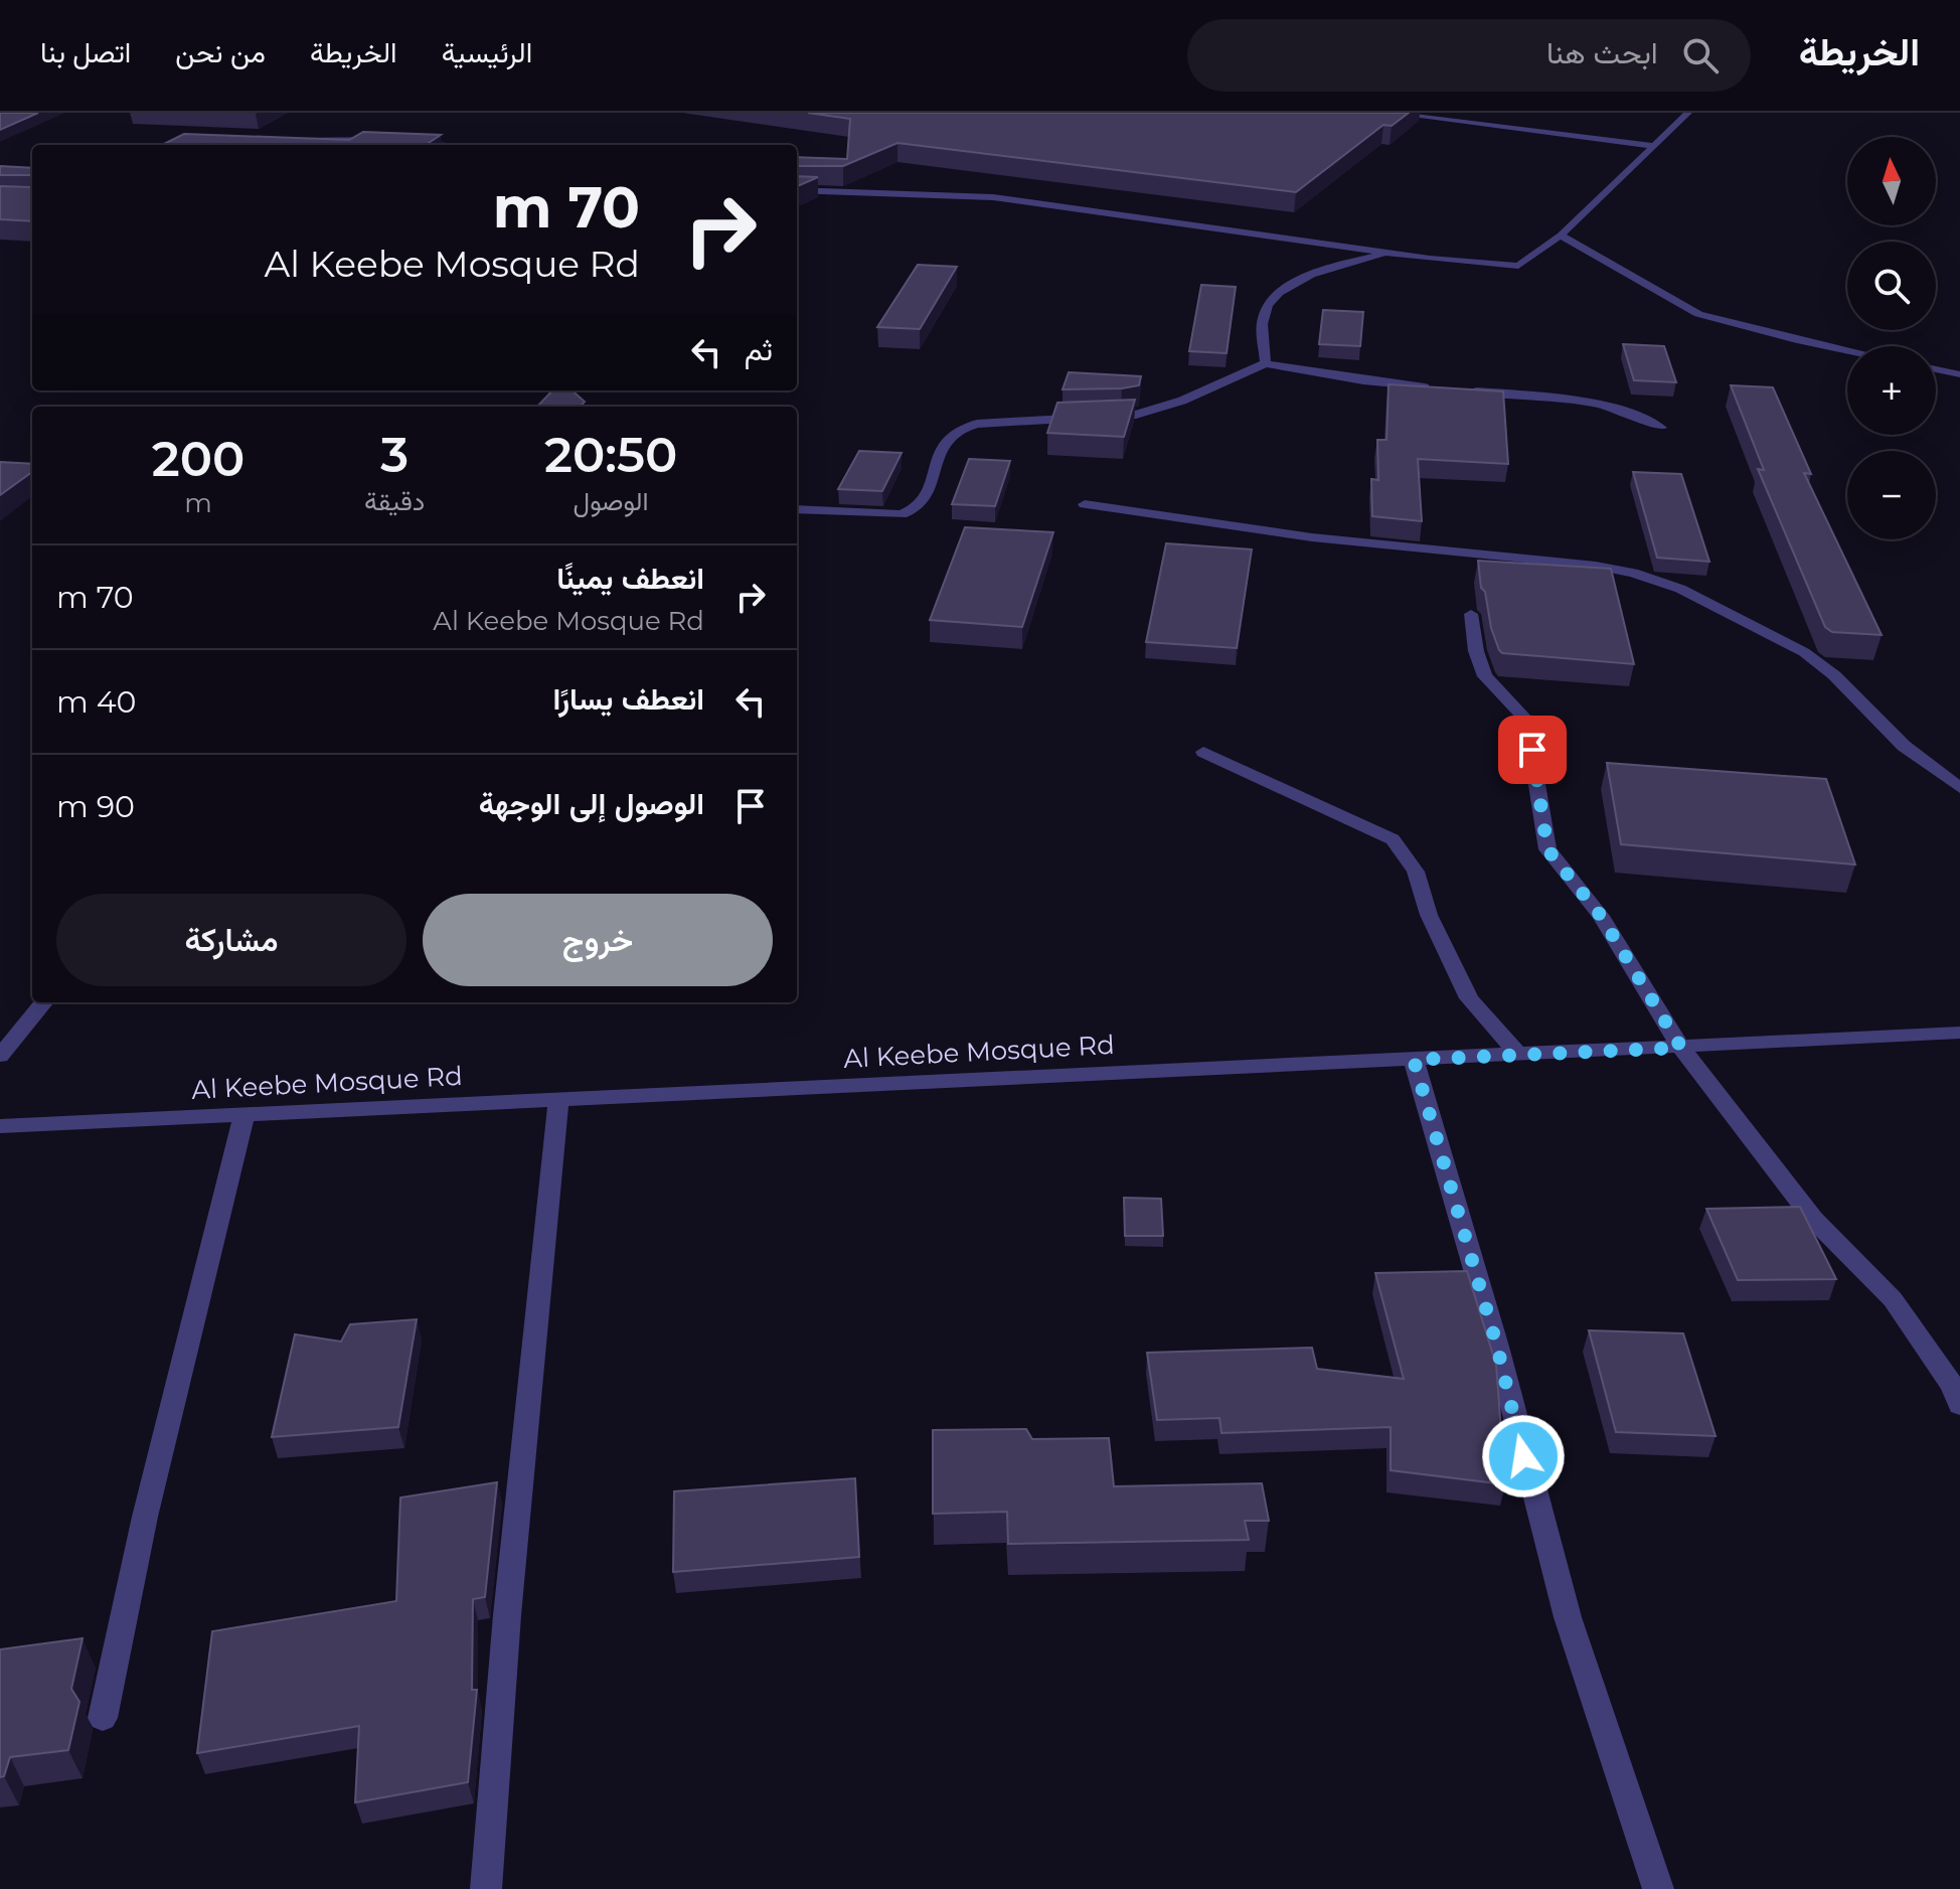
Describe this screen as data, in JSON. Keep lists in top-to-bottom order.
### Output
{
  "streets": {
    "street": ["Al Keebe Mosque Rd"]
  },
  "north": "top",
  "page": {
    "header": "الخريطة",
    "search": "ابحث هنا",
    "nav": [
      "الرئيسية",
      "الخريطة",
      "من نحن",
      "اتصل بنا"
    ],
    "map_buttons": ["+", "−"],
    "turn": ["70 m", "Al Keebe Mosque Rd"],
    "then": "ثم",
    "eta": [
      "20:50",
      "الوصول",
      "3",
      "دقيقة",
      "200",
      "m"
    ],
    "list": [
      {
        "name": "انعطف يمينًا",
        "note": "Al Keebe Mosque Rd",
        "value": "70 m"
      },
      {
        "name": "انعطف يسارًا",
        "value": "40 m"
      },
      {
        "name": "الوصول إلى الوجهة",
        "value": "90 m"
      }
    ],
    "buttons": ["خروج", "مشاركة"]
  }
}
